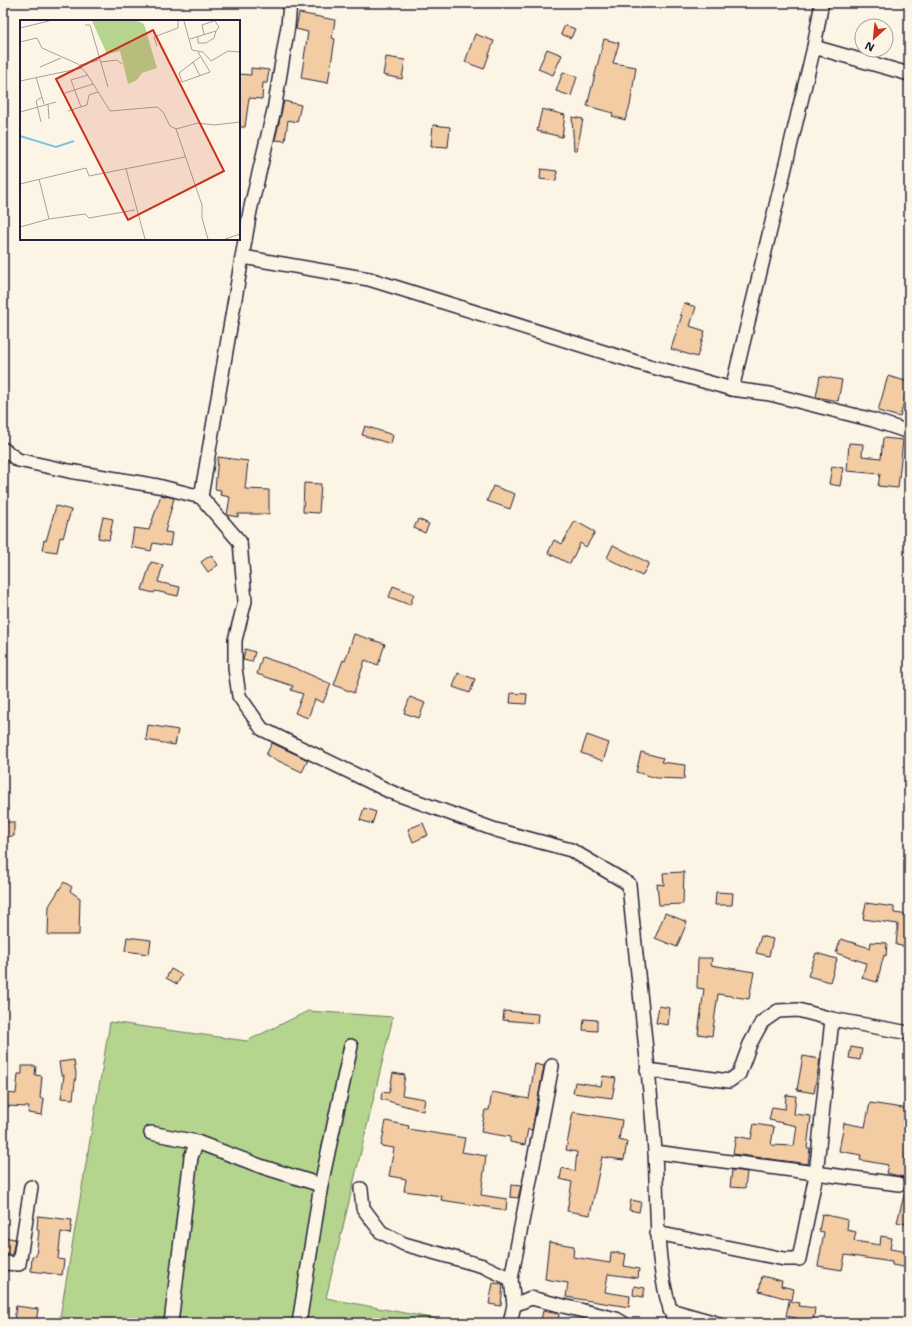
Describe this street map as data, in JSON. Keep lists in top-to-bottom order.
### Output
{
  "north": "bottom left"
}
